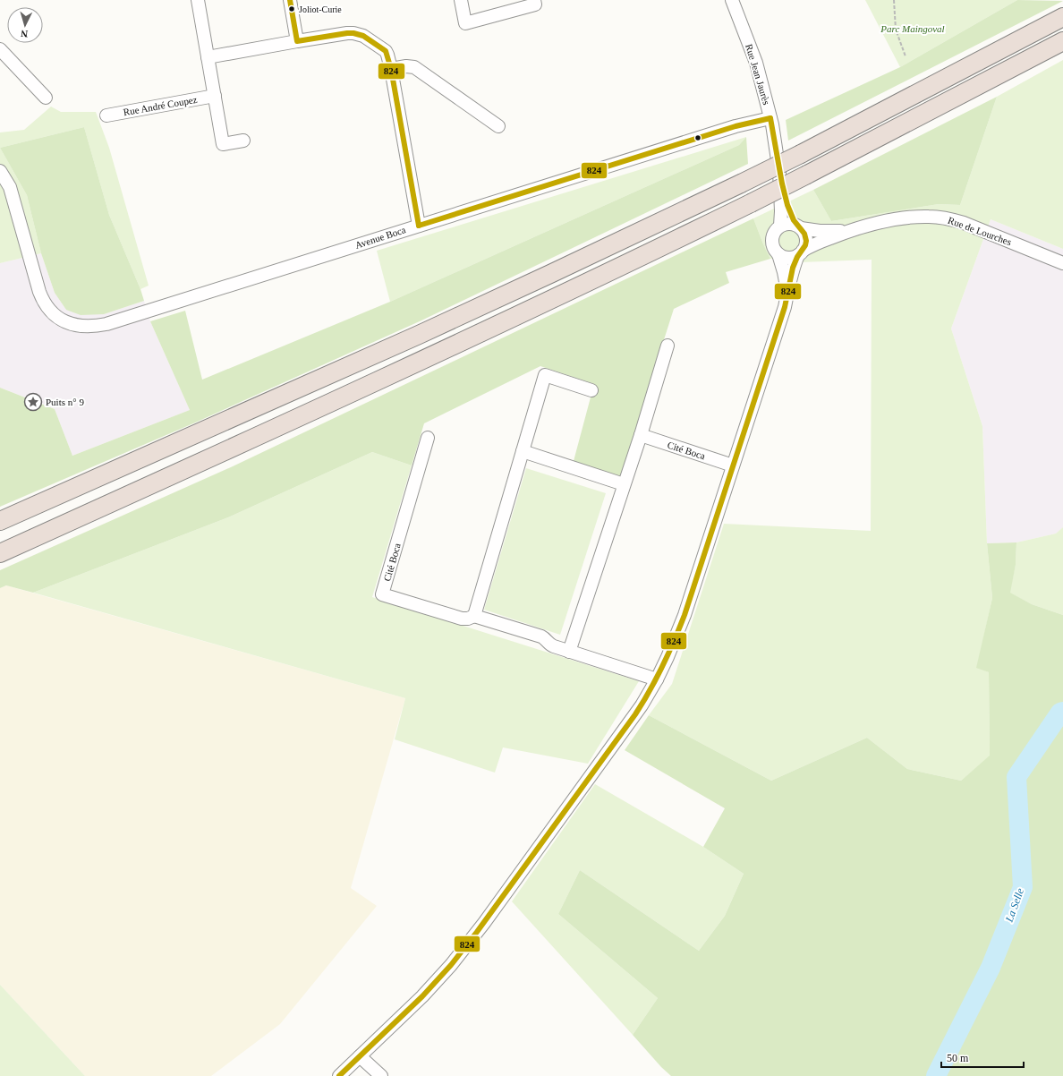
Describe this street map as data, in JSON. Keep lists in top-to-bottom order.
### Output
{
  "streets": {
    "street": [
      "Rue Jean Jaurès",
      "Rue André Coupez",
      "Rue de Lourches",
      "Avenue Boca",
      "Cité Boca"
    ]
  },
  "crossings": [
    ["Rue Jean Jaurès", "Rue de Lourches"],
    ["Rue Jean Jaurès", "Avenue Boca"]
  ],
  "water": ["La Selle"],
  "parks": ["Parc Maingoval"],
  "places": {
    "other": ["Joliot-Curie"],
    "place": ["Puits n° 9"]
  },
  "lines": ["transit line 824"],
  "scale_bar": "50 m",
  "north": "bottom"
}
